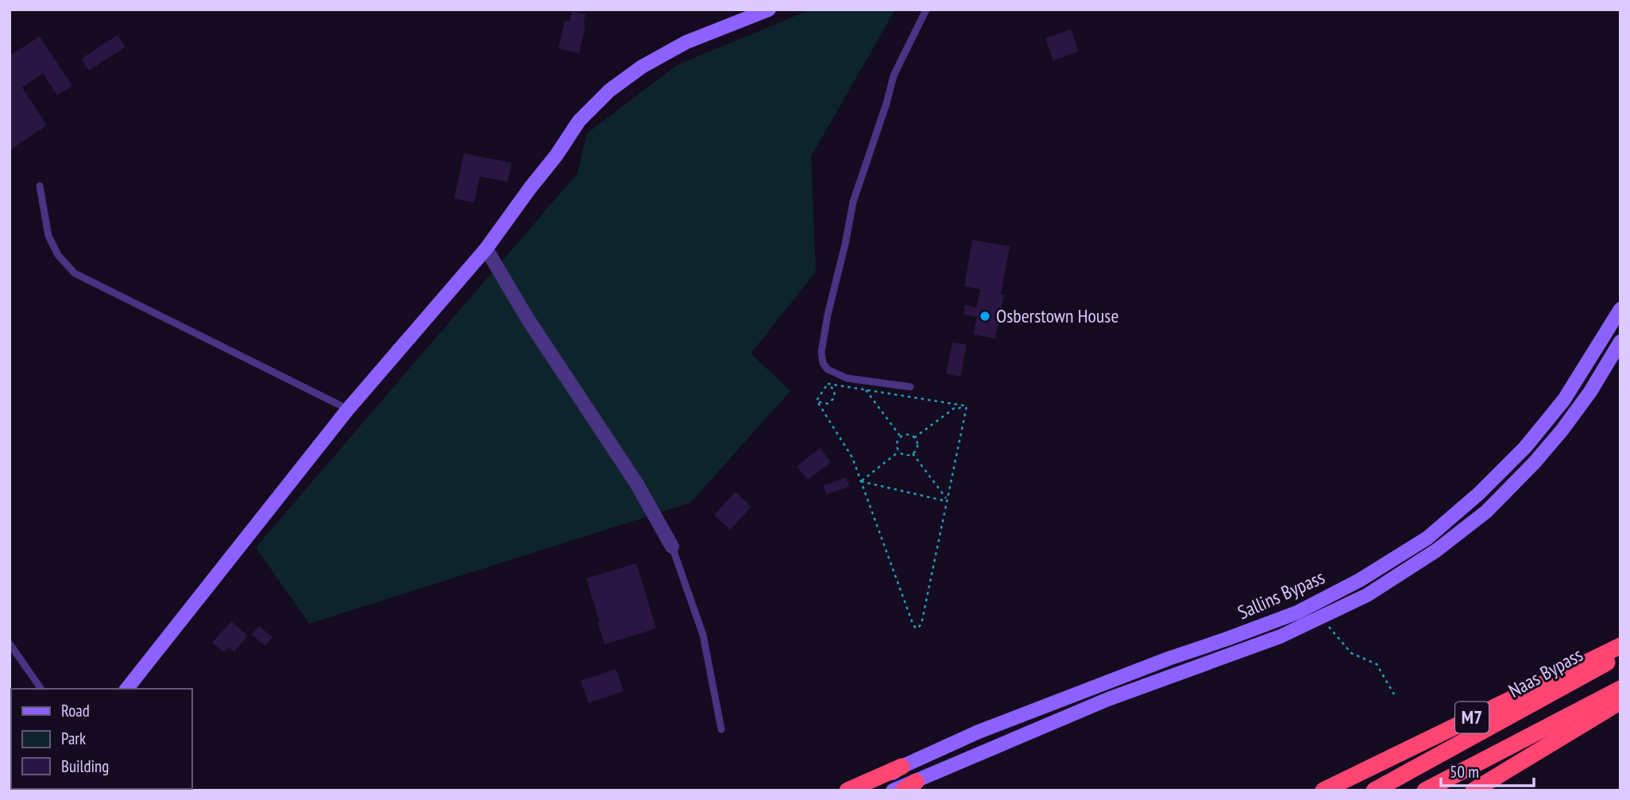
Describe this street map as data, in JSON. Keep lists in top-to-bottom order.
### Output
{
  "streets": {
    "highway": ["Naas Bypass", "M7"],
    "main road": ["Sallins Bypass"]
  },
  "places": ["Osberstown House"],
  "legend": ["Road", "Park", "Building"],
  "scale_bar": "50 m"
}
